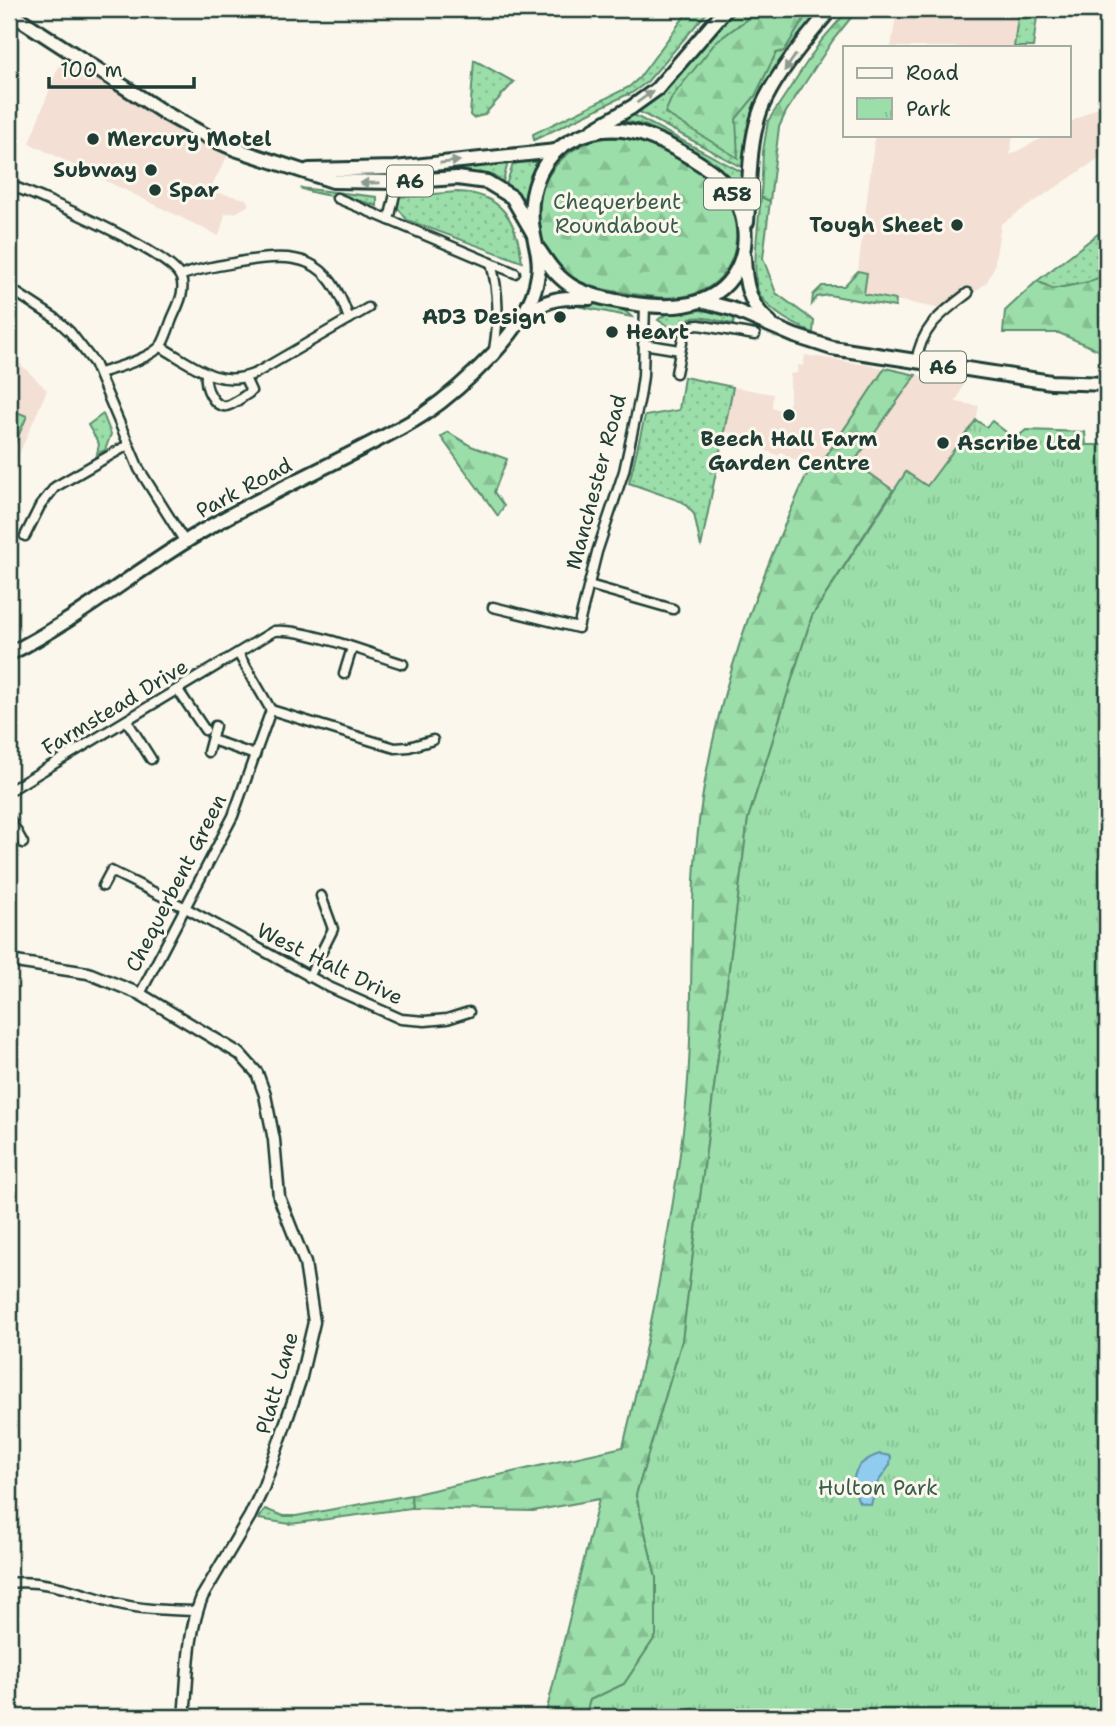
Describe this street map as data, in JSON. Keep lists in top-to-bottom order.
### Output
{
  "streets": {
    "main road": ["A6", "A58", "Park Road"],
    "street": [
      "Manchester Road",
      "Farmstead Drive",
      "Chequerbent Green",
      "West Halt Drive",
      "Platt Lane"
    ]
  },
  "crossings": [
    ["A6", "A58"],
    ["A6", "Manchester Road"],
    ["A6", "Park Road"],
    ["A58", "Manchester Road"],
    ["A58", "Park Road"],
    ["Manchester Road", "Park Road"],
    ["Chequerbent Green", "West Halt Drive"],
    ["Chequerbent Green", "Platt Lane"]
  ],
  "parks": ["Chequerbent Roundabout", "Hulton Park"],
  "places": [
    "Mercury Motel",
    "Subway",
    "Spar",
    "Tough Sheet",
    "AD3 Design",
    "Heart",
    "Beech Hall Farm Garden Centre",
    "Ascribe Ltd"
  ],
  "legend": ["Road", "Park"],
  "scale_bar": "100 m"
}
